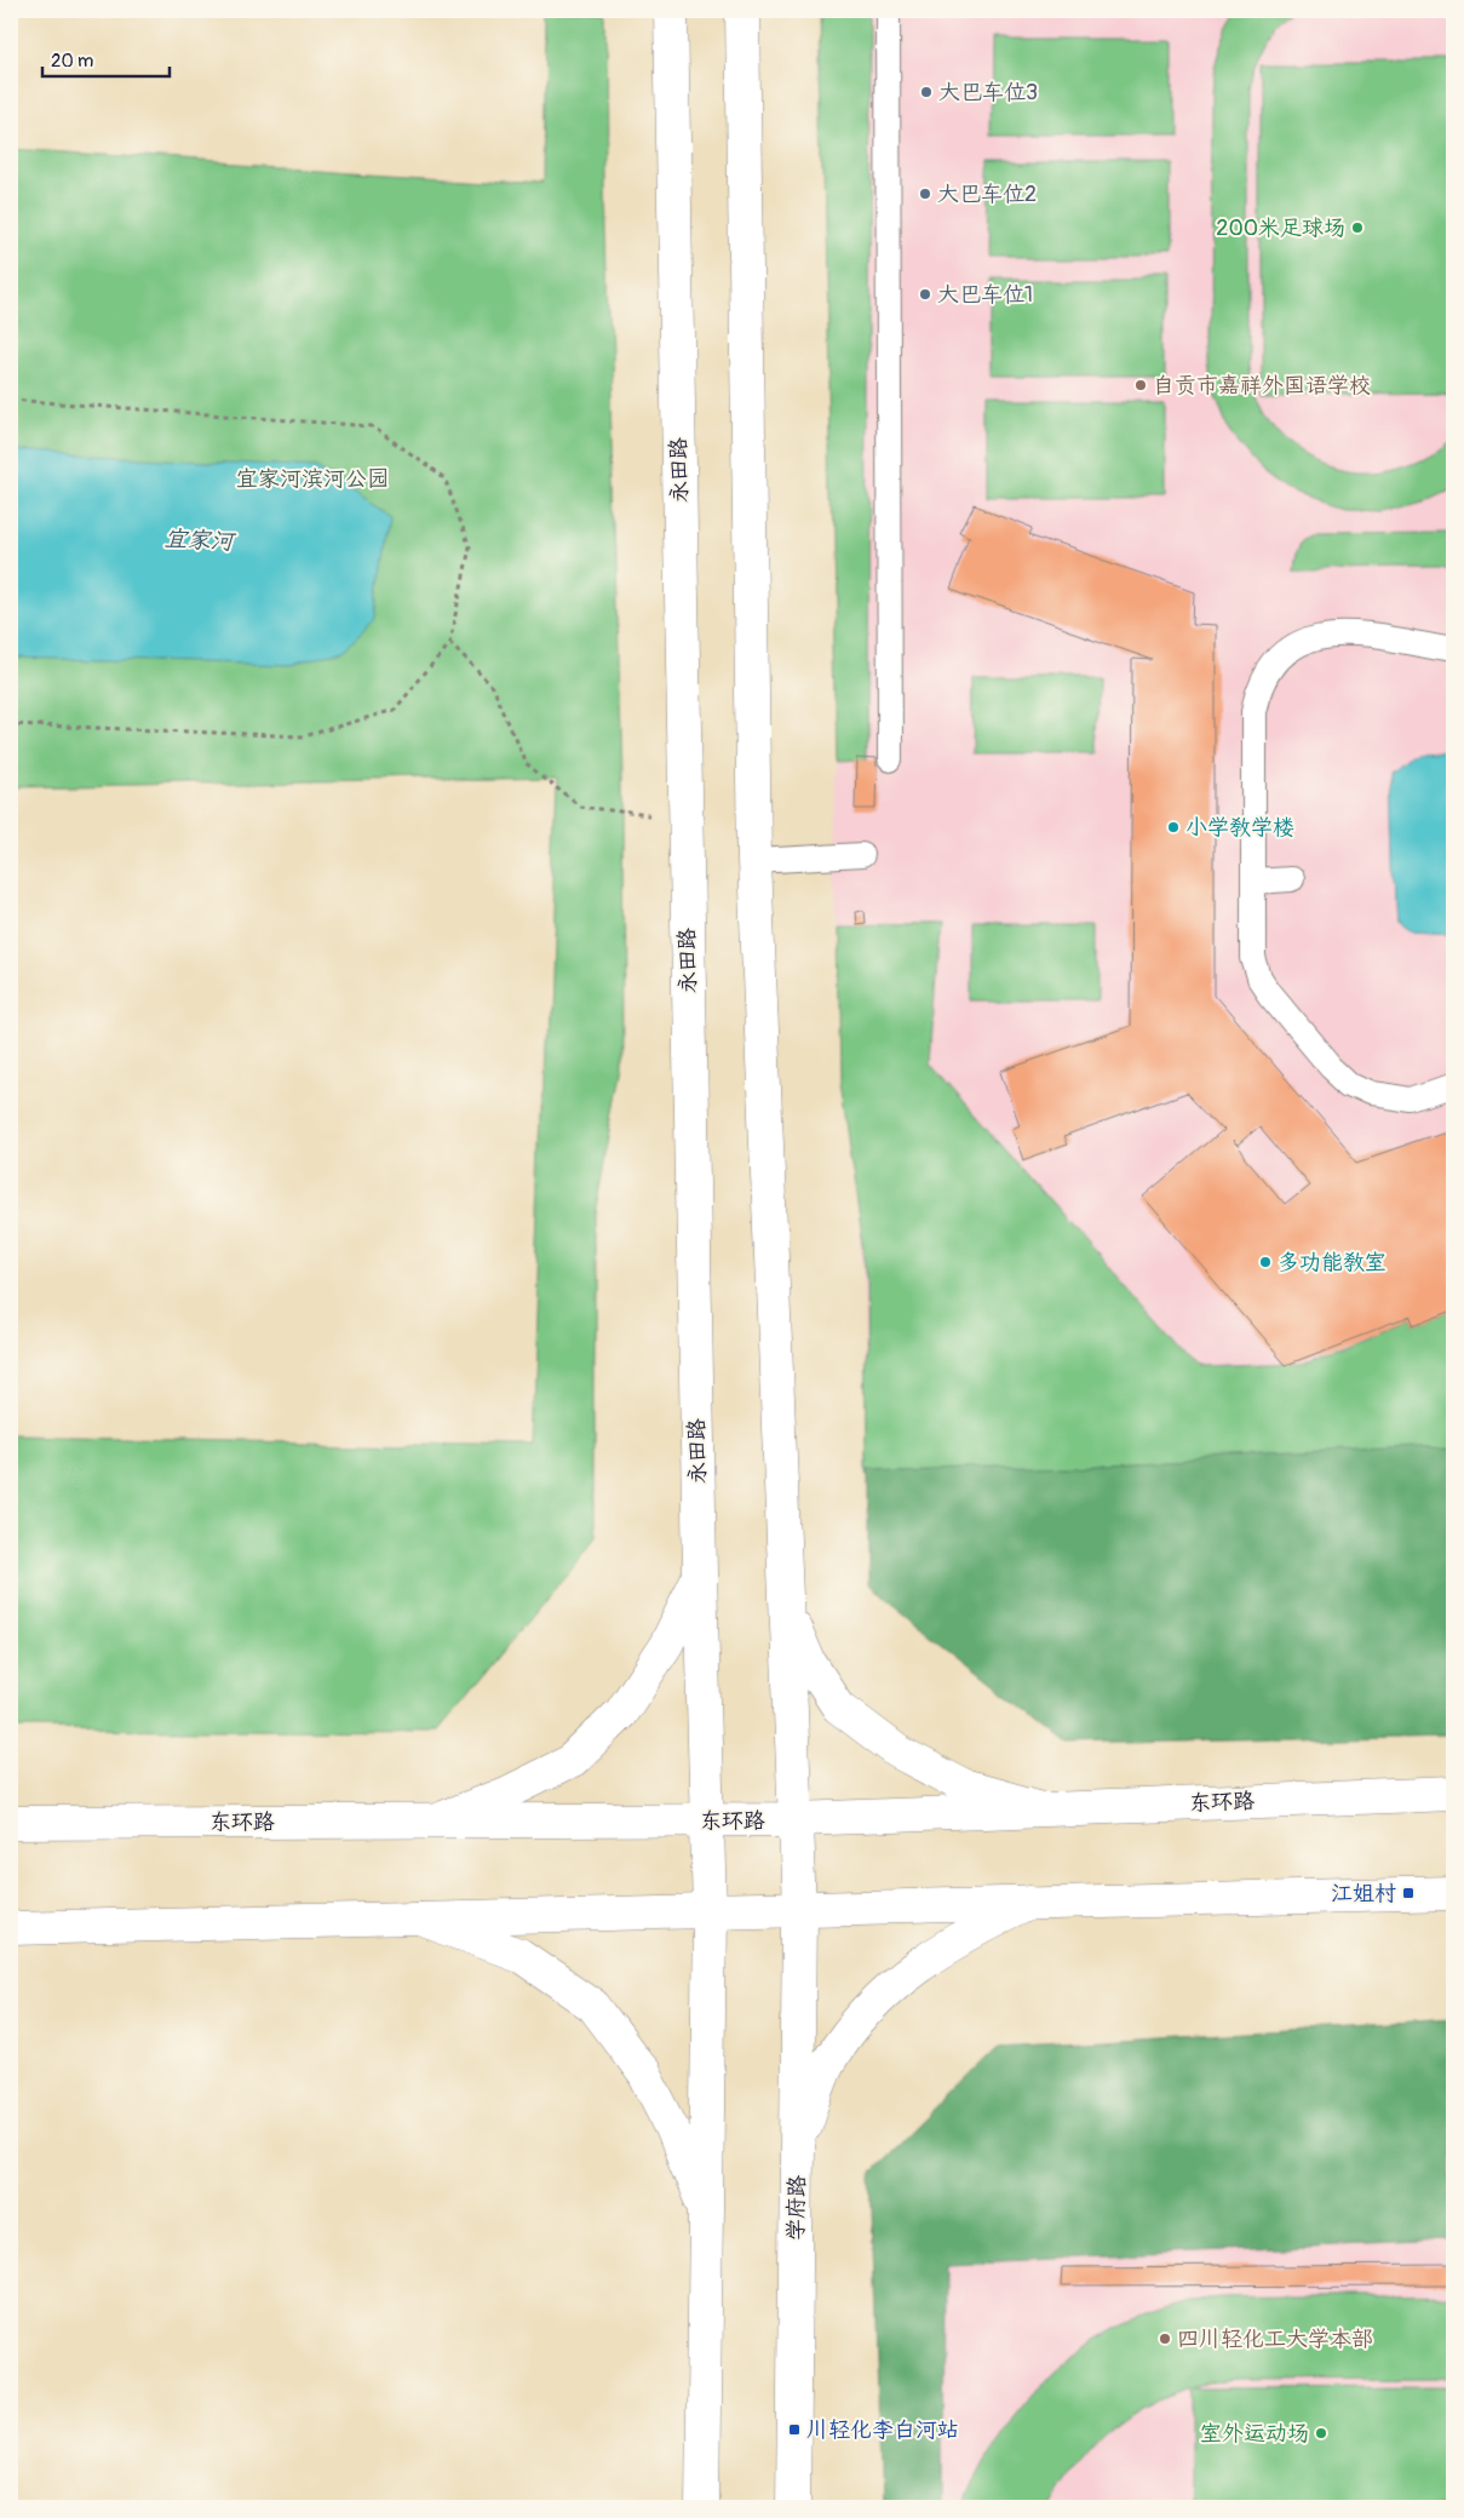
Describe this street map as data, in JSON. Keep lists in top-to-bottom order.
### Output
{
  "streets": {
    "main road": ["永田路", "东环路", "学府路"]
  },
  "crossings": [
    ["永田路", "东环路"]
  ],
  "water": ["宜家河"],
  "parks": ["宜家河滨河公园"],
  "places": {
    "other": [
      "大巴车位3",
      "大巴车位2",
      "200米足球场",
      "大巴车位1",
      "自贡市嘉祥外国语学校",
      "小学教学楼",
      "多功能教室",
      "四川轻化工大学本部",
      "室外运动场"
    ],
    "transit": ["江姐村", "川轻化李白河站"]
  },
  "scale_bar": "20 m"
}
